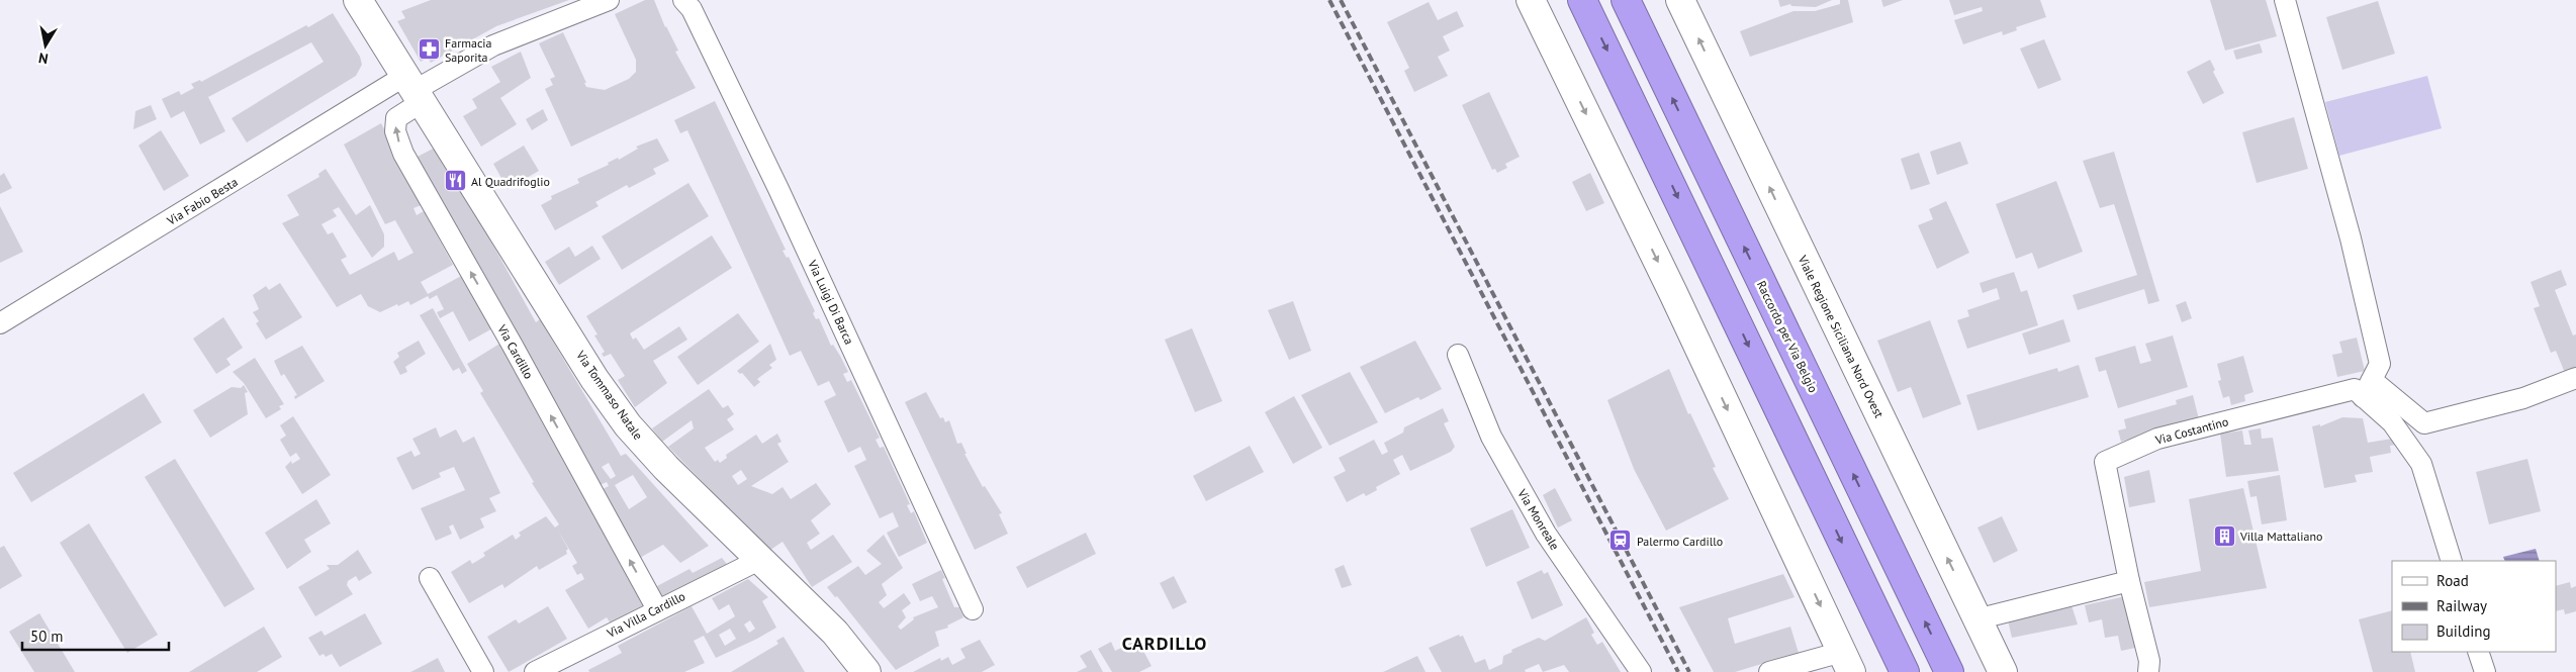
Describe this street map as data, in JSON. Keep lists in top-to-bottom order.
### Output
{
  "streets": {
    "highway": ["Raccordo per Via Belgio"],
    "street": [
      "Via Fabio Besta",
      "Via Luigi Di Barca",
      "Viale Regione Siciliana Nord Ovest",
      "Via Cardillo",
      "Via Tommaso Natale",
      "Via Costantino",
      "Via Monreale",
      "Via Villa Cardillo"
    ]
  },
  "crossings": [
    ["Via Fabio Besta", "Via Cardillo"],
    ["Via Fabio Besta", "Via Tommaso Natale"],
    ["Via Cardillo", "Via Tommaso Natale"],
    ["Via Cardillo", "Via Villa Cardillo"],
    ["Via Tommaso Natale", "Via Villa Cardillo"]
  ],
  "one_way": ["Via Cardillo"],
  "districts": ["CARDILLO"],
  "places": {
    "pharmacy": ["Farmacia Saporita"],
    "restaurant": ["Al Quadrifoglio"],
    "building": ["Villa Mattaliano"],
    "station": ["Palermo Cardillo"]
  },
  "legend": ["Road", "Railway", "Building"],
  "scale_bar": "50 m",
  "north": "bottom"
}
